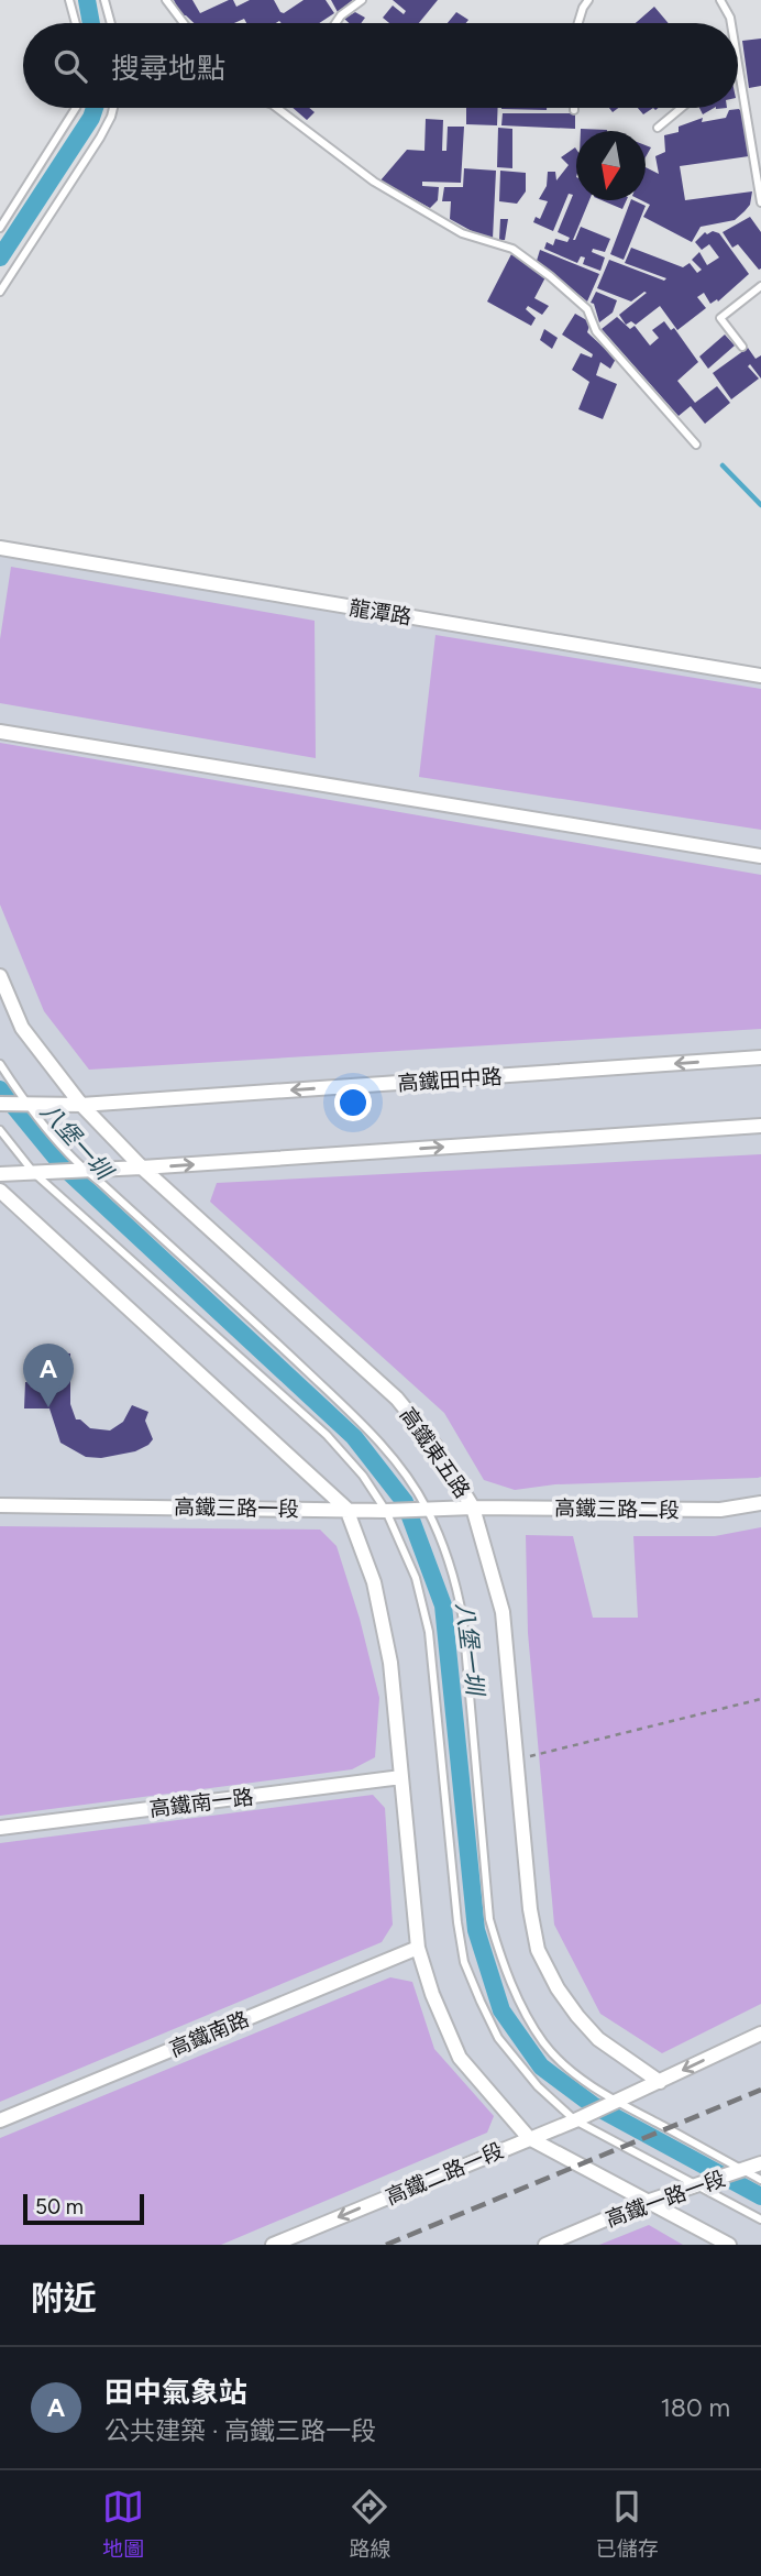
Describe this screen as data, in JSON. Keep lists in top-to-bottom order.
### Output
{
  "streets": {
    "street": [
      "龍潭路",
      "高鐵田中路",
      "高鐵東五路",
      "高鐵三路一段",
      "高鐵三路二段",
      "高鐵南一路",
      "高鐵南路",
      "高鐵二路一段",
      "高鐵一路一段"
    ]
  },
  "crossings": [
    ["高鐵田中路", "高鐵東五路"],
    ["高鐵東五路", "高鐵三路一段"],
    ["高鐵東五路", "高鐵三路二段"],
    ["高鐵東五路", "高鐵二路一段"],
    ["高鐵三路一段", "高鐵三路二段"]
  ],
  "one_way": ["高鐵二路一段"],
  "water": ["八堡一圳"],
  "scale_bar": "50 m",
  "north": "bottom",
  "page": {
    "search": "搜尋地點",
    "pins": "A",
    "scale": "50 m",
    "heading": "附近",
    "list": [
      {
        "mark": "A",
        "name": "田中氣象站",
        "note": "公共建築 · 高鐵三路一段",
        "value": "180 m"
      }
    ],
    "nav": ["地圖", "路線", "已儲存"]
  }
}
